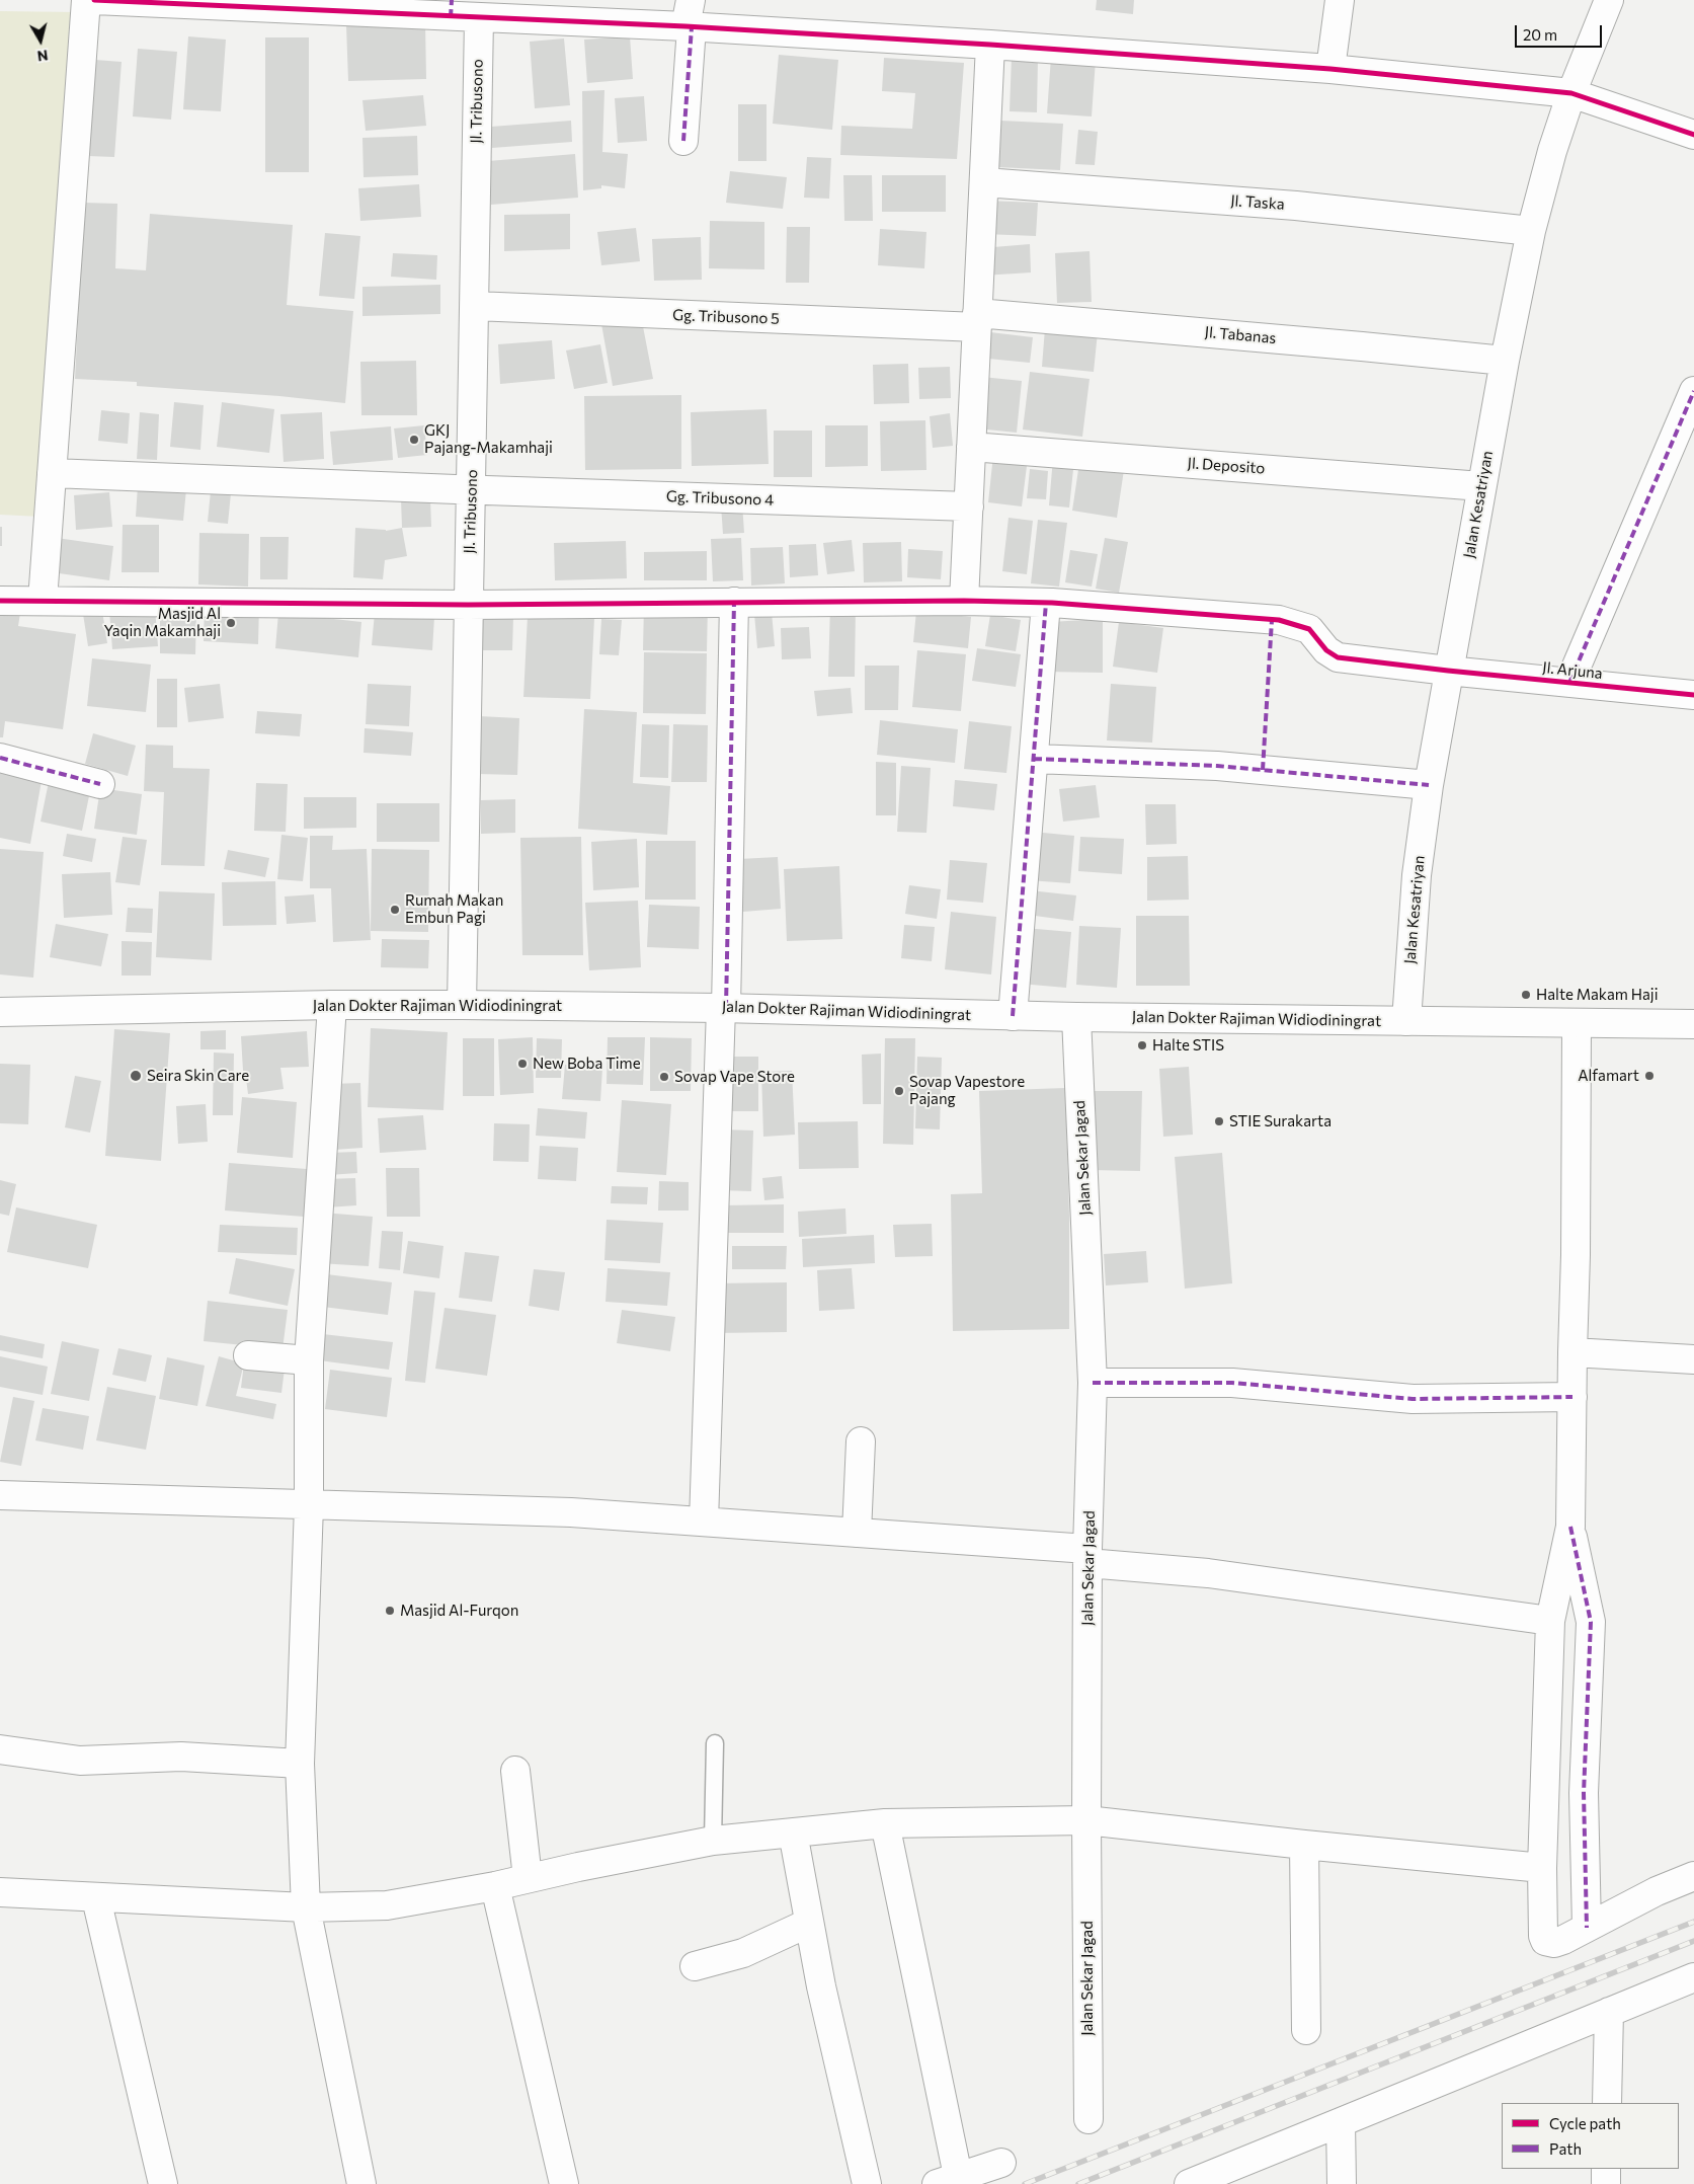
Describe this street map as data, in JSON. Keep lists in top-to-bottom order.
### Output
{
  "streets": {
    "street": [
      "Jl. Tribusono",
      "Jl. Taska",
      "Gg. Tribusono 5",
      "Jl. Tabanas",
      "Jl. Deposito",
      "Gg. Tribusono 4",
      "Jalan Kesatriyan",
      "Jl. Arjuna",
      "Jalan Dokter Rajiman Widiodiningrat",
      "Jalan Sekar Jagad"
    ]
  },
  "crossings": [
    ["Jl. Tribusono", "Gg. Tribusono 5"],
    ["Jl. Tribusono", "Gg. Tribusono 4"],
    ["Jl. Tribusono", "Jl. Arjuna"],
    ["Jl. Tribusono", "Jalan Dokter Rajiman Widiodiningrat"],
    ["Jl. Taska", "Jalan Kesatriyan"],
    ["Gg. Tribusono 5", "Jl. Tabanas"],
    ["Jl. Tabanas", "Jalan Kesatriyan"],
    ["Jl. Deposito", "Jalan Kesatriyan"],
    ["Jalan Kesatriyan", "Jl. Arjuna"],
    ["Jalan Kesatriyan", "Jalan Dokter Rajiman Widiodiningrat"],
    ["Jalan Dokter Rajiman Widiodiningrat", "Jalan Sekar Jagad"]
  ],
  "places": [
    "GKJ Pajang-Makamhaji",
    "Masjid Al Yaqin Makamhaji",
    "Rumah Makan Embun Pagi",
    "Halte Makam Haji",
    "Halte STIS",
    "New Boba Time",
    "Seira Skin Care",
    "Alfamart",
    "Sovap Vape Store",
    "Sovap Vapestore Pajang",
    "STIE Surakarta",
    "Masjid Al-Furqon"
  ],
  "legend": ["Cycle path", "Path"],
  "scale_bar": "20 m",
  "north": "bottom"
}
